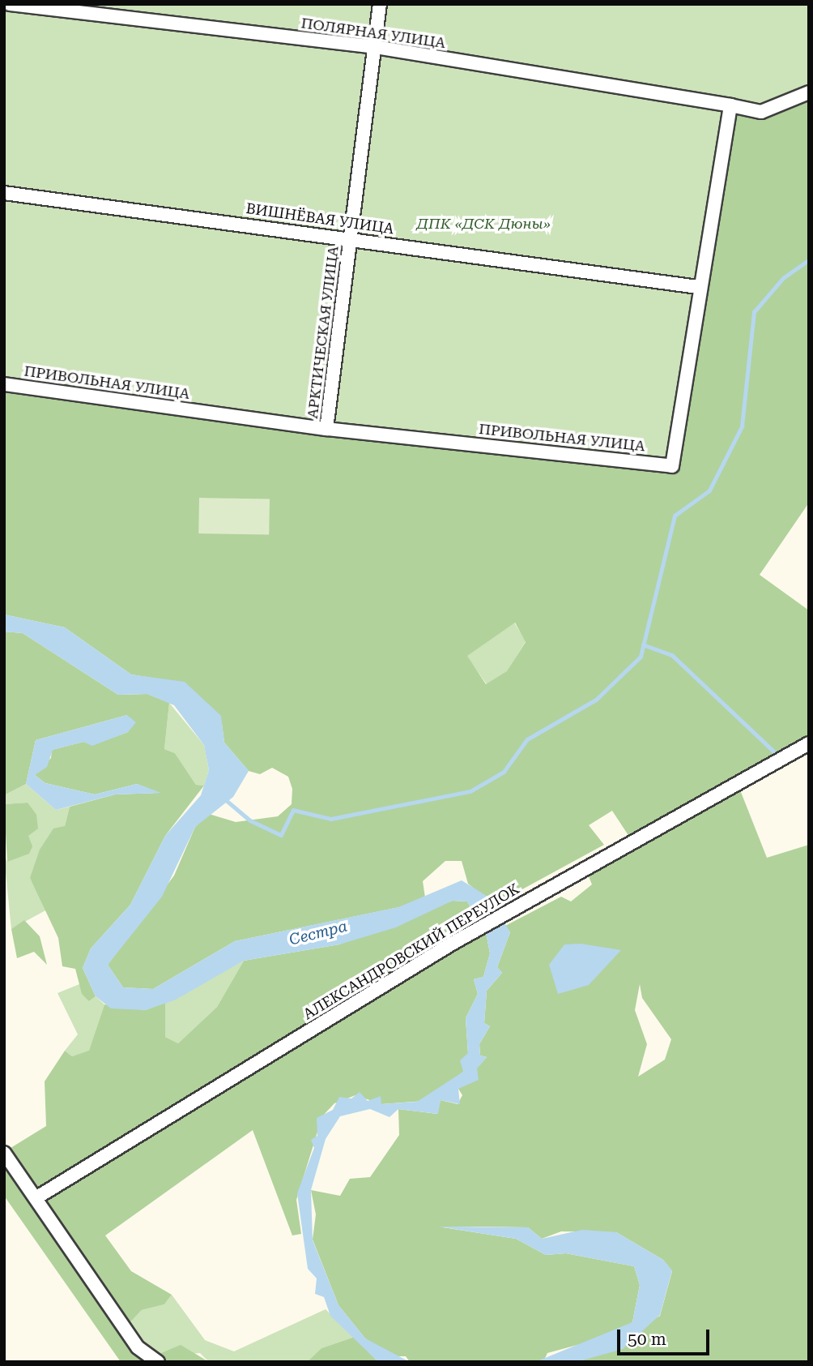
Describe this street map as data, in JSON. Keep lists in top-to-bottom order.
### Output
{
  "streets": {
    "street": [
      "ПОЛЯРНАЯ УЛИЦА",
      "ВИШНЁВАЯ УЛИЦА",
      "АРКТИЧЕСКАЯ УЛИЦА",
      "ПРИВОЛЬНАЯ УЛИЦА",
      "АЛЕКСАНДРОВСКИЙ ПЕРЕУЛОК"
    ]
  },
  "crossings": [
    ["ПОЛЯРНАЯ УЛИЦА", "АРКТИЧЕСКАЯ УЛИЦА"],
    ["ПОЛЯРНАЯ УЛИЦА", "ПРИВОЛЬНАЯ УЛИЦА"],
    ["ВИШНЁВАЯ УЛИЦА", "АРКТИЧЕСКАЯ УЛИЦА"],
    ["ВИШНЁВАЯ УЛИЦА", "ПРИВОЛЬНАЯ УЛИЦА"],
    ["АРКТИЧЕСКАЯ УЛИЦА", "ПРИВОЛЬНАЯ УЛИЦА"]
  ],
  "water": ["Сестра"],
  "parks": ["ДПК «ДСК Дюны»"],
  "scale_bar": "50 m"
}
